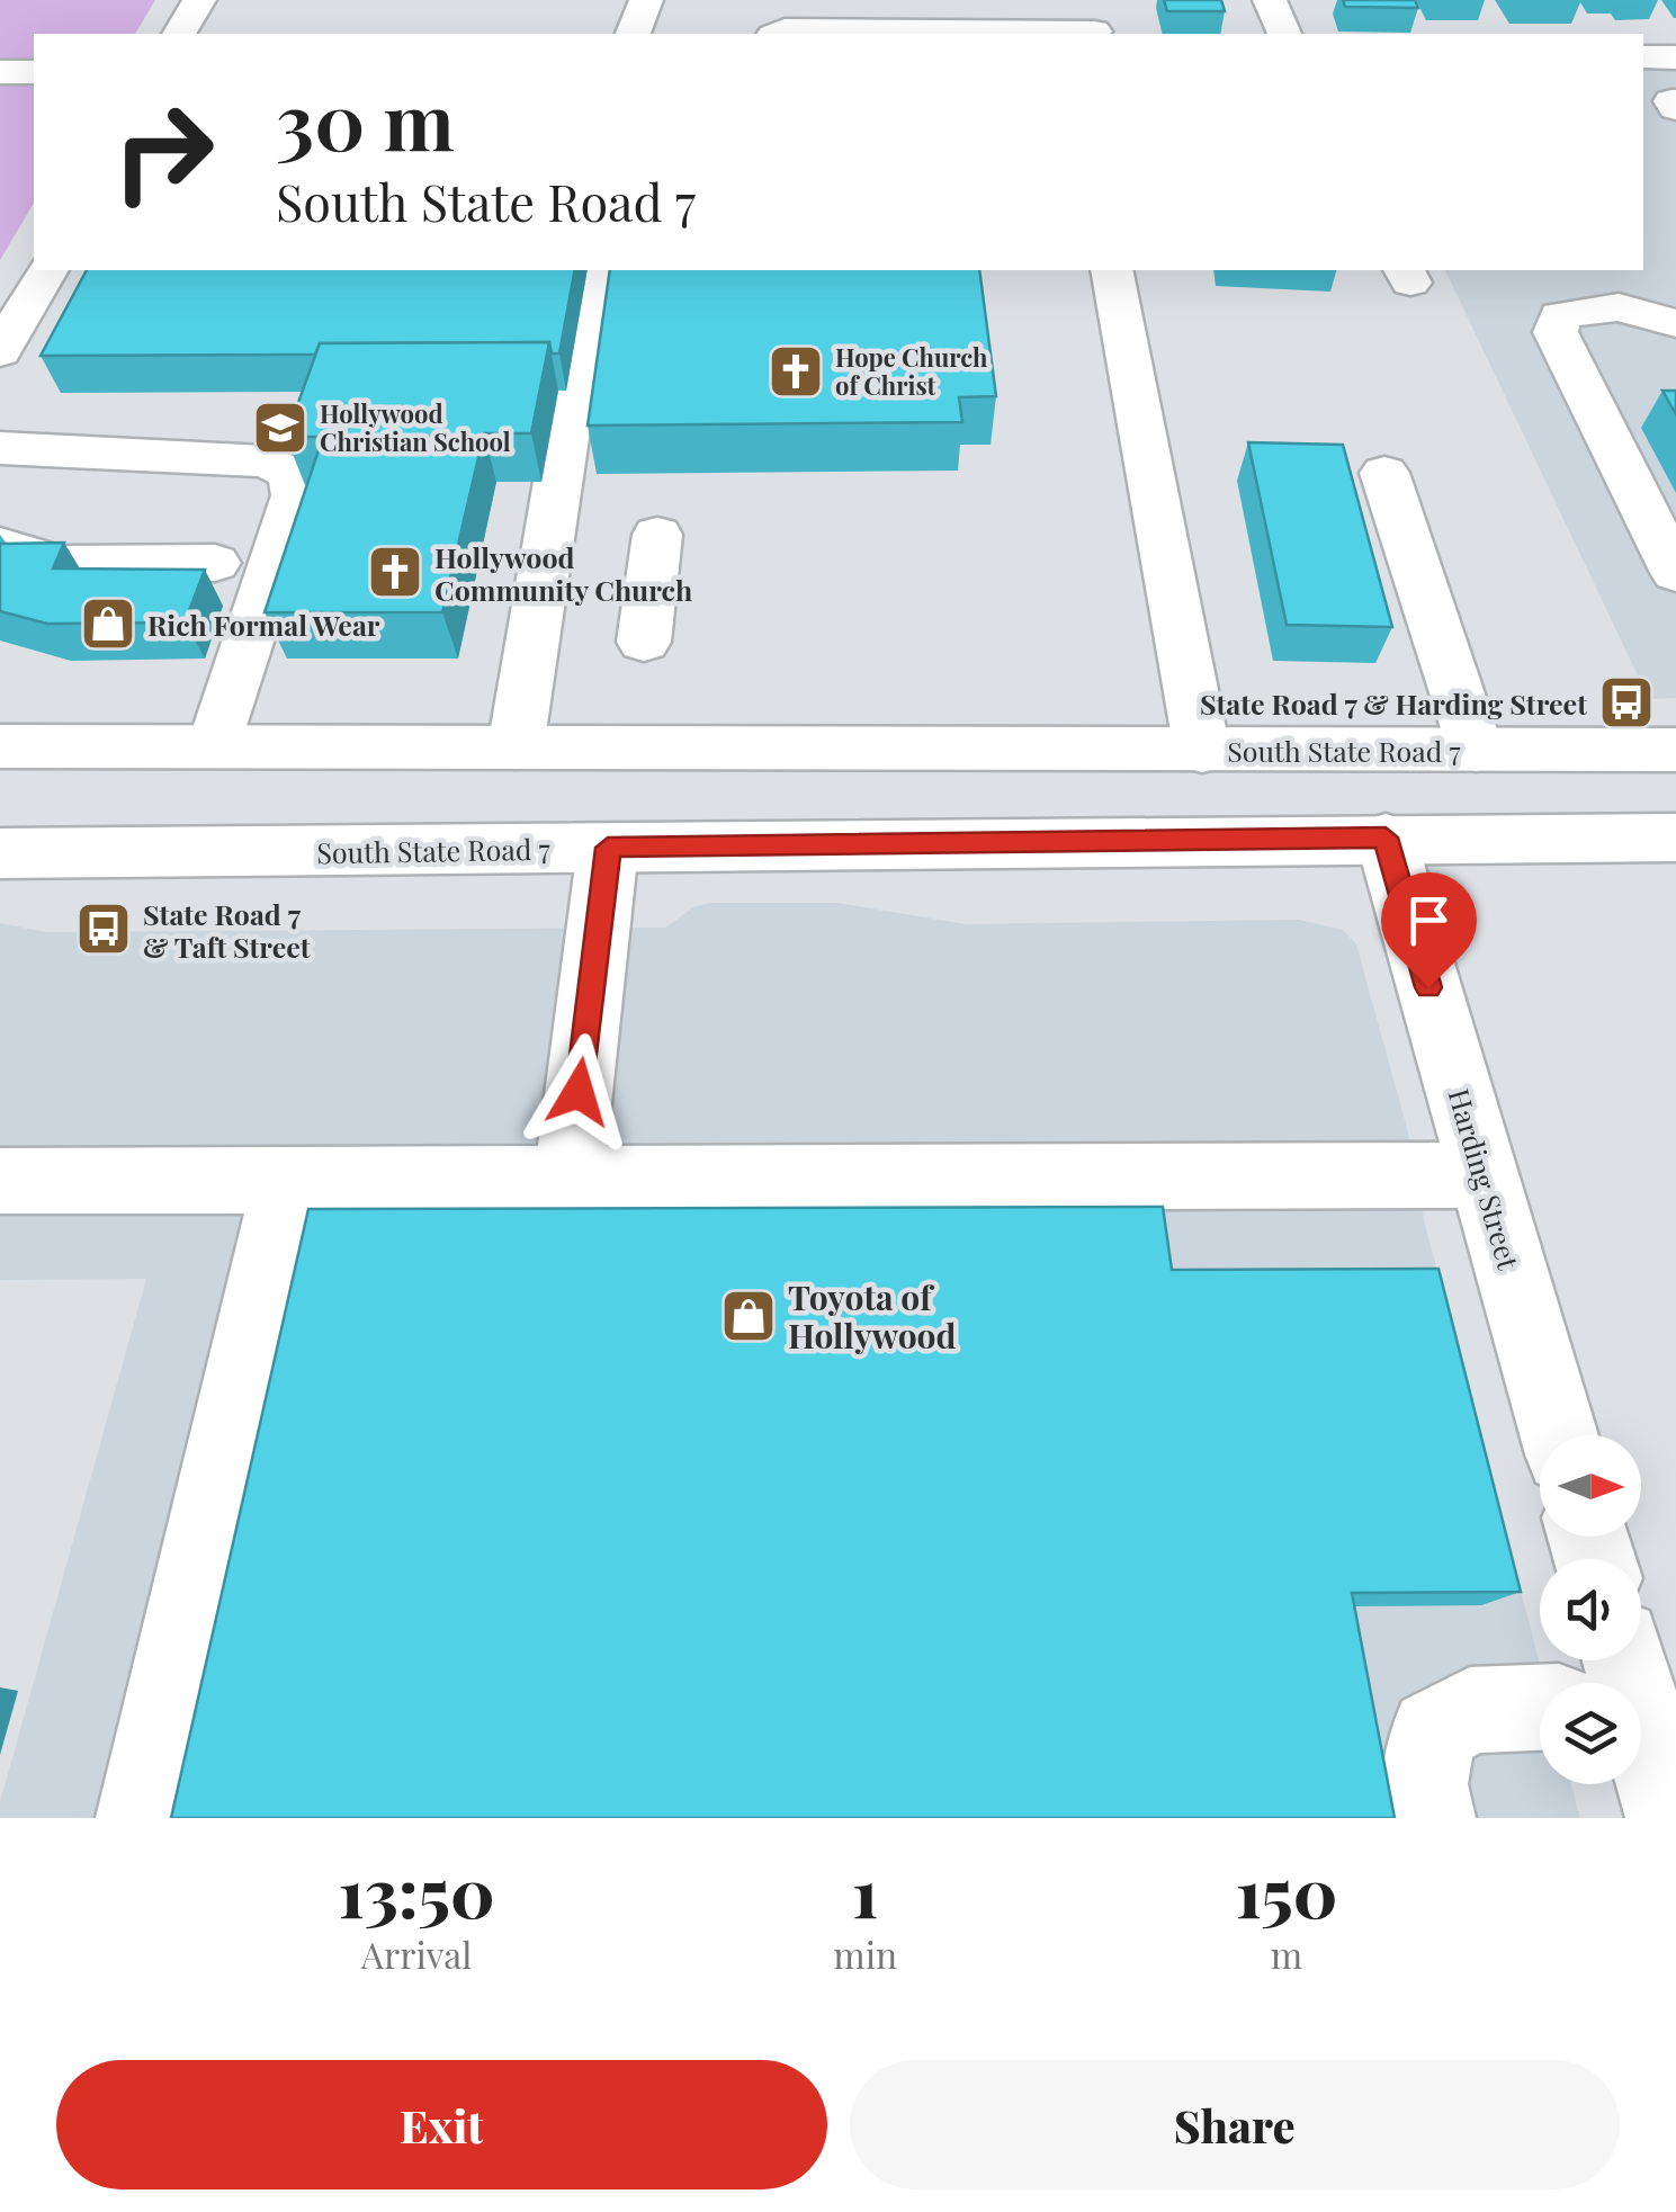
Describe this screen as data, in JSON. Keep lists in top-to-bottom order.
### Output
{
  "streets": {
    "main road": ["South State Road 7", "Harding Street"]
  },
  "crossings": [
    ["South State Road 7", "Harding Street"]
  ],
  "places": {
    "church": ["Hope Church of Christ", "Hollywood Community Church"],
    "school or university": ["Hollywood Christian School"],
    "shop": ["Rich Formal Wear", "Toyota of Hollywood"],
    "bus stop": ["State Road 7 & Harding Street", "State Road 7 & Taft Street"]
  },
  "north": "right",
  "page": {
    "turn": ["30 m", "South State Road 7"],
    "eta": [
      "13:50",
      "Arrival",
      "1",
      "min",
      "150",
      "m"
    ],
    "buttons": ["Exit", "Share"]
  }
}
